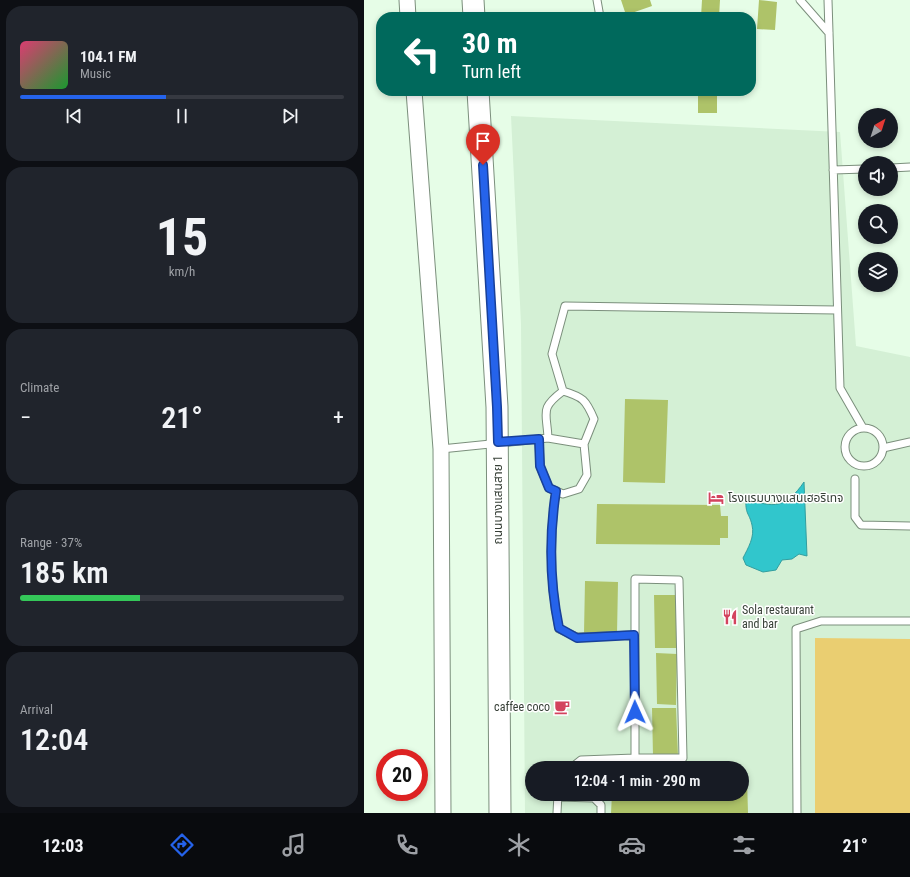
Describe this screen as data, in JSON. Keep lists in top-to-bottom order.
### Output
{
  "streets": {
    "street": ["ถนนบางแสนสาย 1"]
  },
  "places": {
    "hotel": ["โรงแรมบางแสนเฮอริเทจ"],
    "restaurant": ["Sola restaurant and bar"],
    "cafe": ["caffee coco"]
  },
  "north": "top right",
  "page": {
    "turn": ["30 m", "Turn left"],
    "song": ["104.1 FM", "Music"],
    "tile": [
      ["15", "km/h"],
      "Climate",
      ["Range · 37%", "185 km"],
      ["Arrival", "12:04"]
    ],
    "heat": ["−", "21°", "+"],
    "limit": "20",
    "trip": "12:04 · 1 min · 290 m",
    "tabs": ["12:03", "21°"]
  }
}
